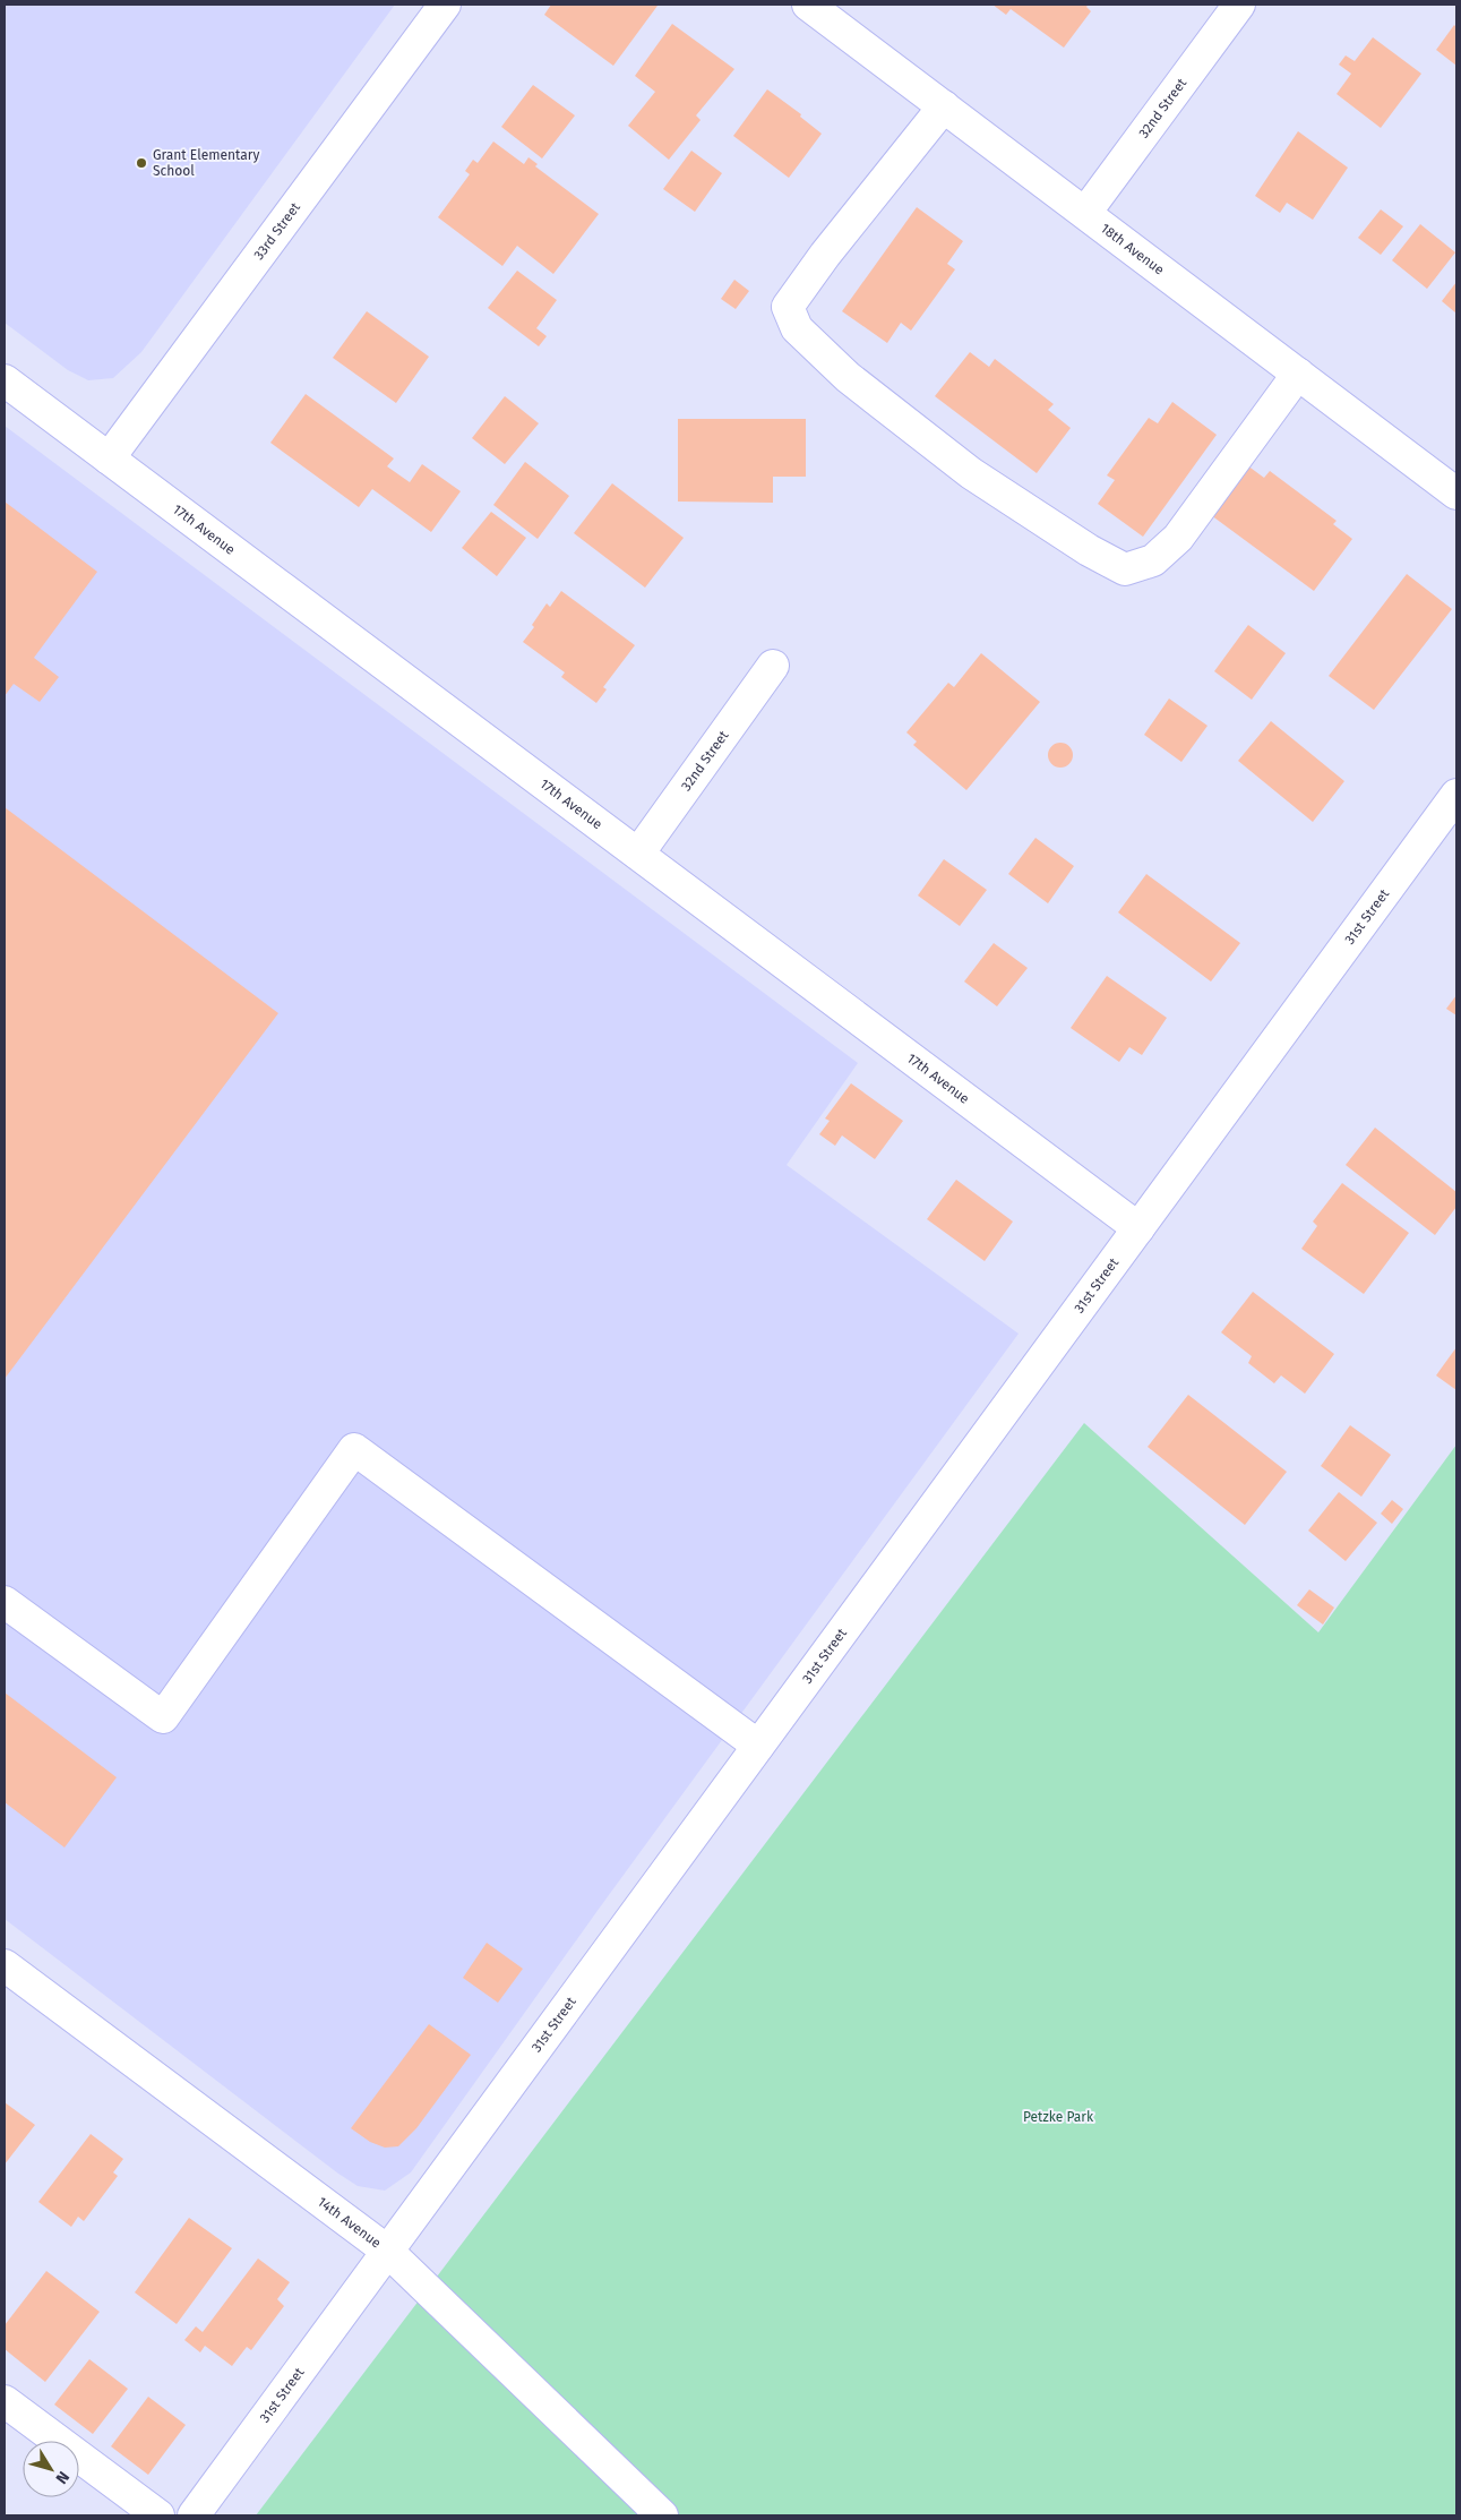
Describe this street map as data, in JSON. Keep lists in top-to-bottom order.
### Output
{
  "streets": {
    "street": [
      "32nd Street",
      "33rd Street",
      "18th Avenue",
      "17th Avenue",
      "31st Street",
      "14th Avenue"
    ]
  },
  "crossings": [
    ["32nd Street", "18th Avenue"],
    ["32nd Street", "17th Avenue"],
    ["33rd Street", "17th Avenue"],
    ["17th Avenue", "31st Street"],
    ["31st Street", "14th Avenue"]
  ],
  "parks": ["Petzke Park"],
  "places": ["Grant Elementary School"],
  "north": "bottom right"
}
